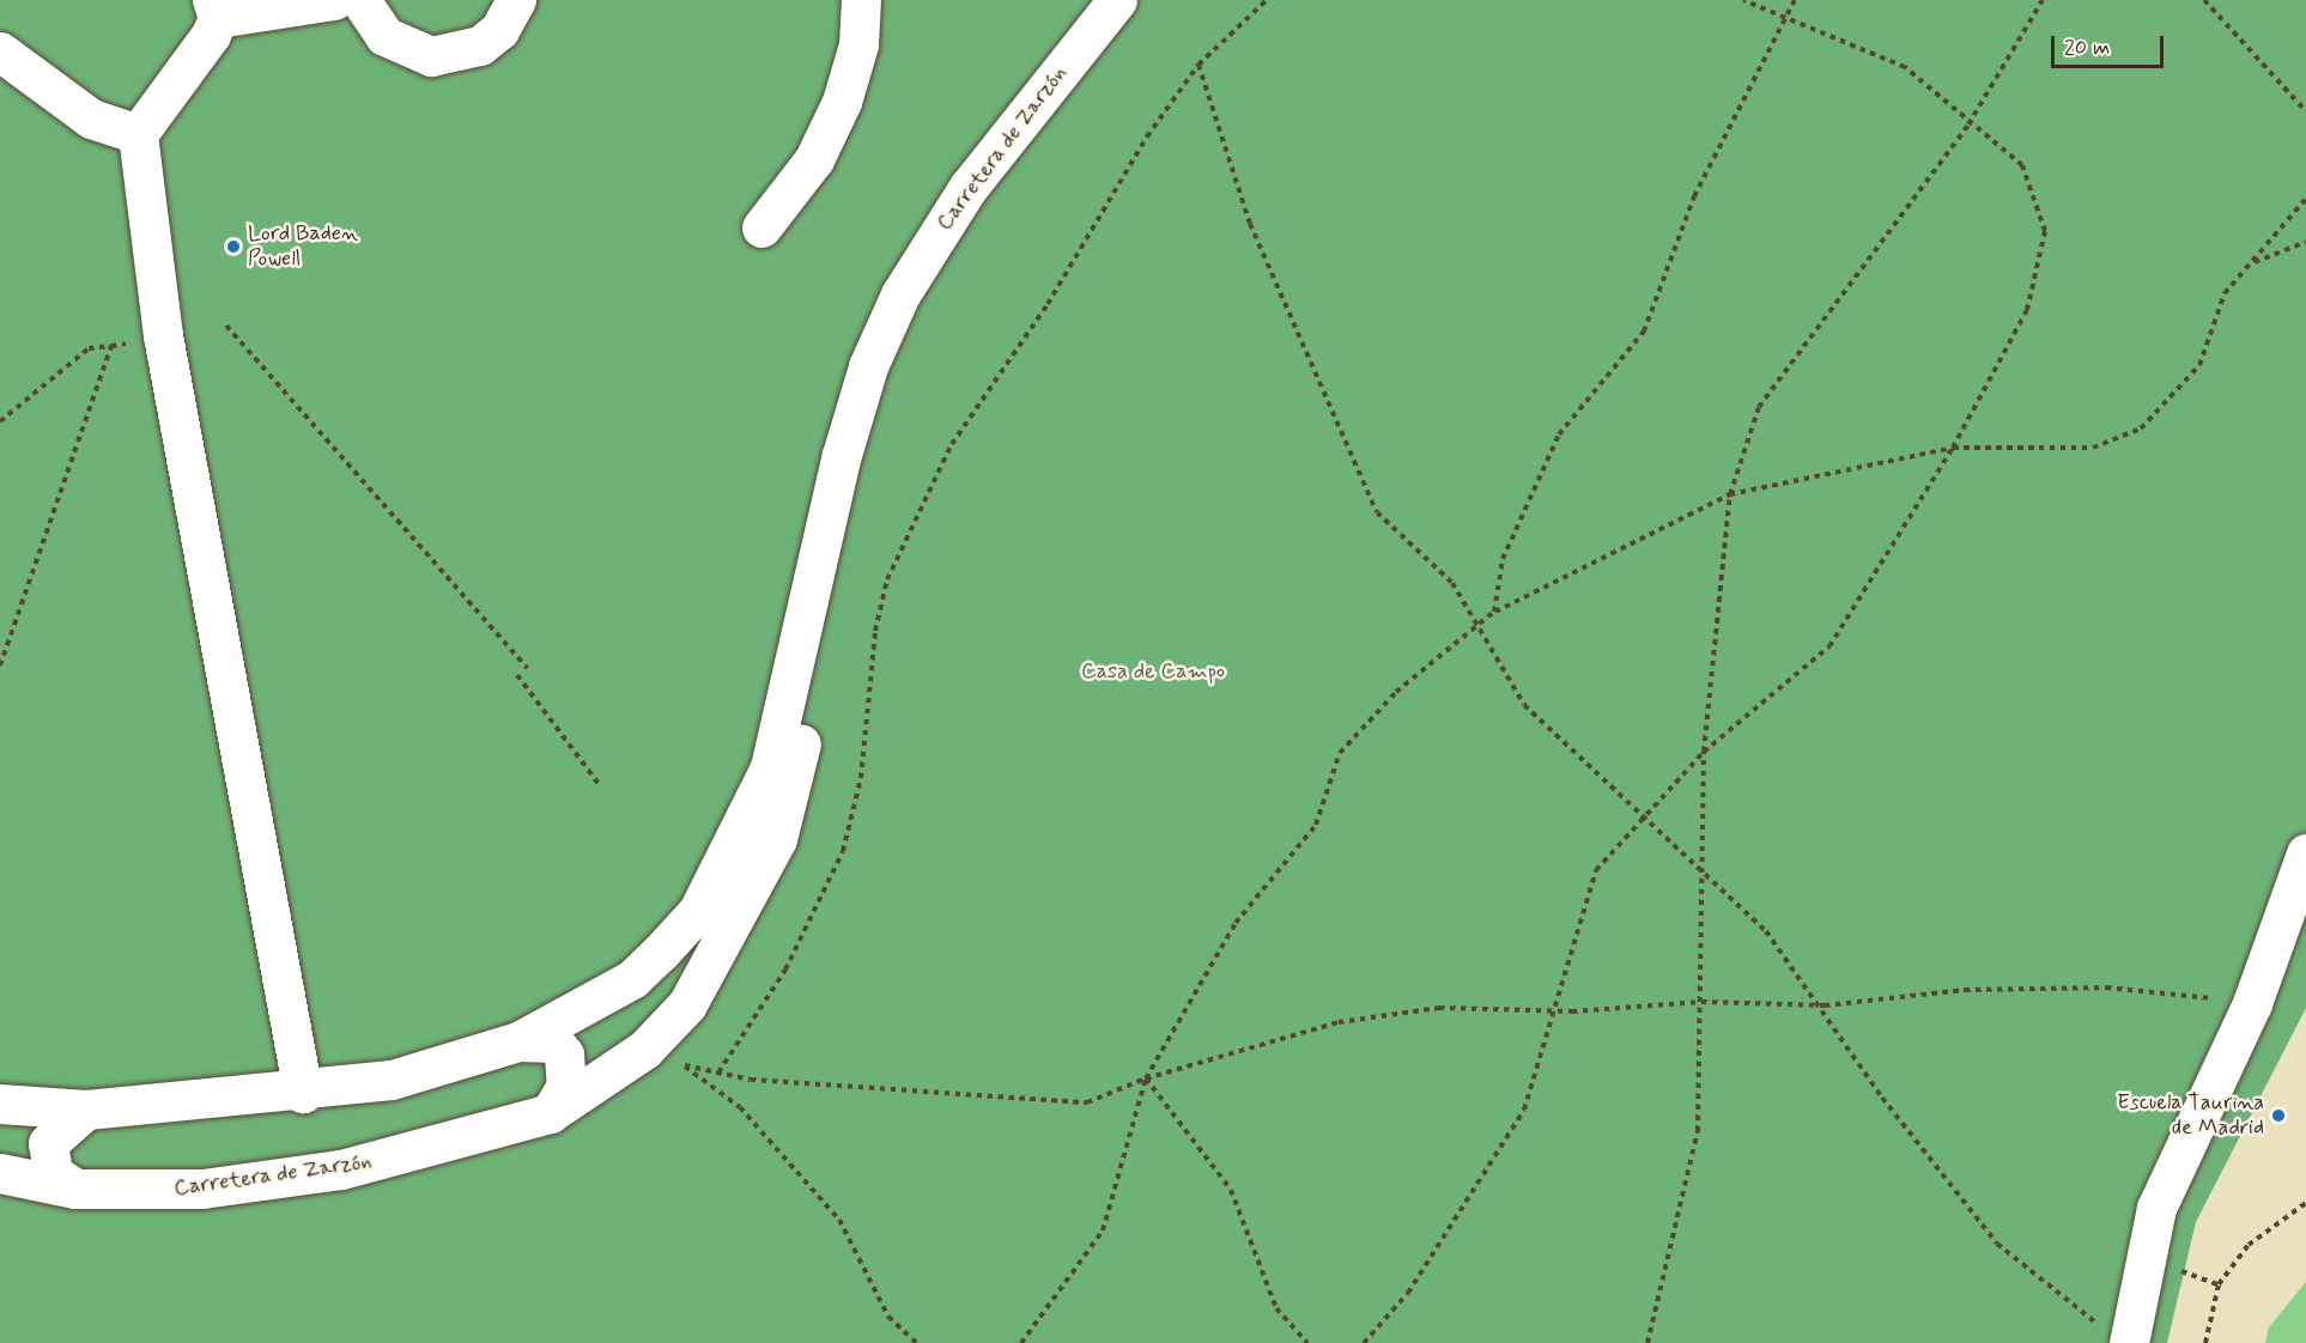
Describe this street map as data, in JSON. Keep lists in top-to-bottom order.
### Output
{
  "streets": {
    "street": ["Carretera de Zarzón"]
  },
  "parks": ["Casa de Campo"],
  "places": ["Lord Baden Powell", "Escuela Taurina de Madrid"],
  "scale_bar": "20 m"
}
